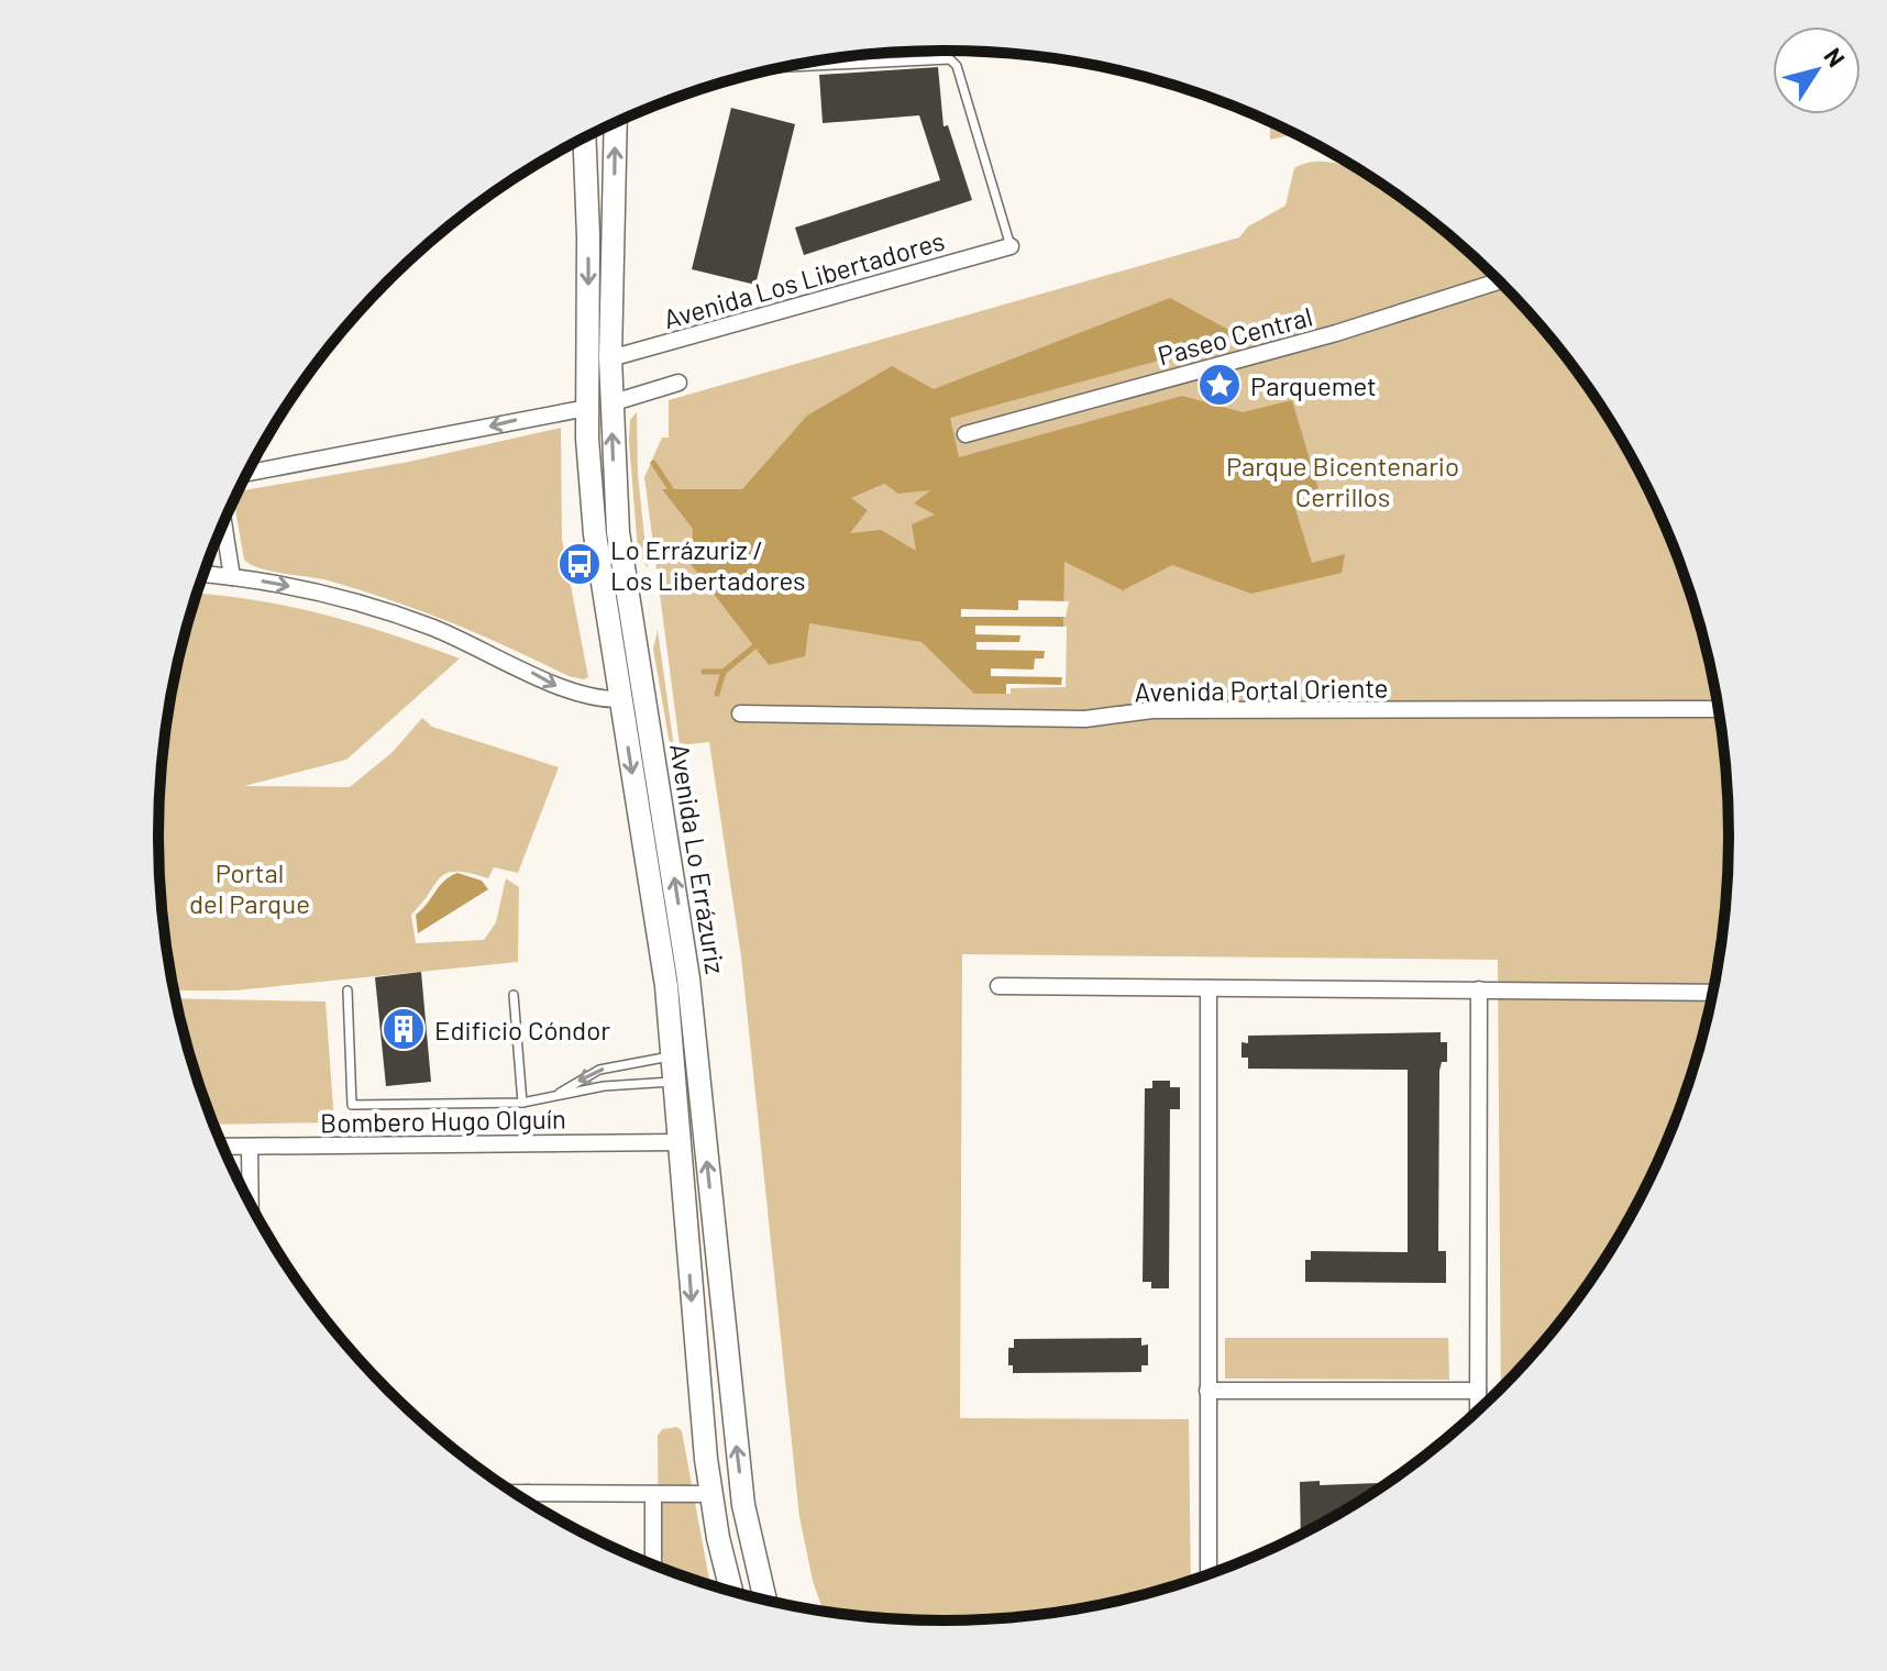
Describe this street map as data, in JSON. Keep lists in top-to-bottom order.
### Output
{
  "streets": {
    "main road": ["Avenida Lo Errázuriz"],
    "street": [
      "Avenida Los Libertadores",
      "Paseo Central",
      "Avenida Portal Oriente",
      "Bombero Hugo Olguín"
    ]
  },
  "crossings": [
    ["Avenida Los Libertadores", "Avenida Lo Errázuriz"],
    ["Avenida Lo Errázuriz", "Bombero Hugo Olguín"]
  ],
  "parks": ["Parque Bicentenario Cerrillos", "Portal del Parque"],
  "places": {
    "place": ["Parquemet"],
    "bus stop": ["Lo Errázuriz / Los Libertadores"],
    "building": ["Edificio Cóndor"]
  },
  "north": "top right"
}
